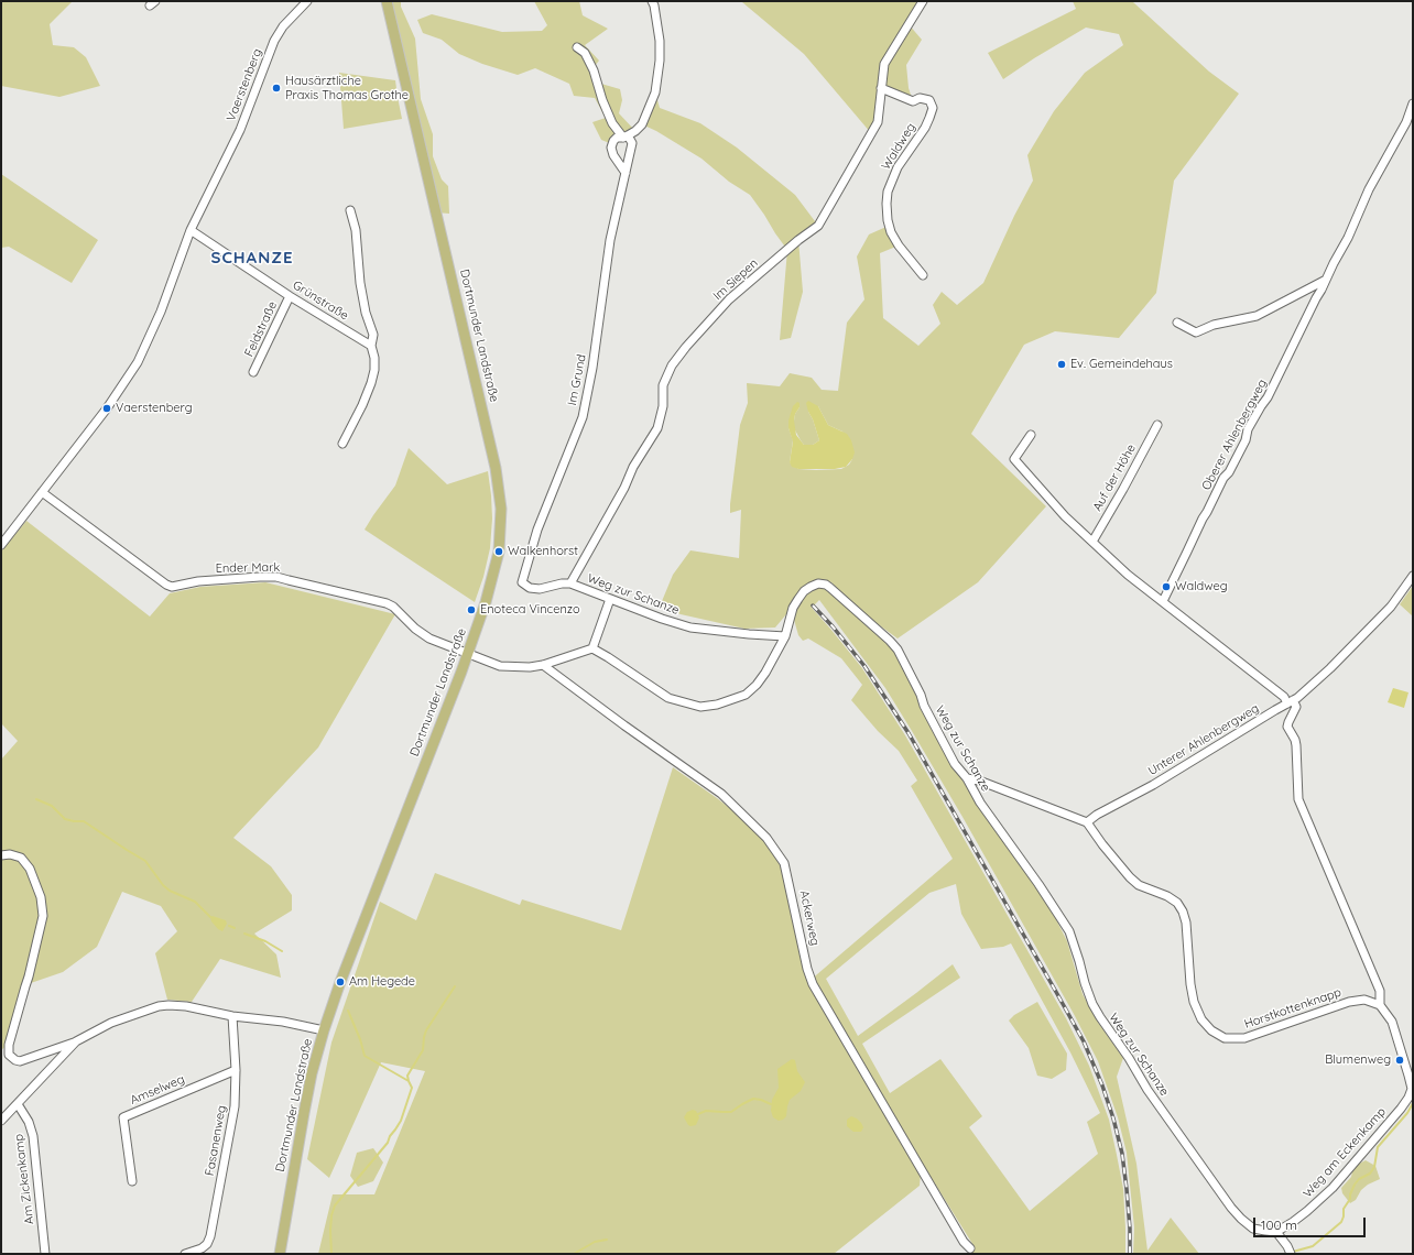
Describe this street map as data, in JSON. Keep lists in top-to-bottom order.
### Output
{
  "streets": {
    "main road": ["Dortmunder Landstraße"],
    "street": [
      "Vaerstenberg",
      "Waldweg",
      "Im Siepen",
      "Grünstraße",
      "Feldstraße",
      "Im Grund",
      "Oberer Ahlenbergweg",
      "Auf der Höhe",
      "Ender Mark",
      "Weg zur Schanze",
      "Unterer Ahlenbergweg",
      "Ackerweg",
      "Horstkottenknapp",
      "Amselweg",
      "Fasanenweg",
      "Weg am Eckenkamp",
      "Am Zickenkamp"
    ]
  },
  "crossings": [
    ["Vaerstenberg", "Grünstraße"],
    ["Vaerstenberg", "Ender Mark"],
    ["Waldweg", "Im Siepen"],
    ["Im Siepen", "Weg zur Schanze"],
    ["Grünstraße", "Feldstraße"],
    ["Dortmunder Landstraße", "Ender Mark"],
    ["Im Grund", "Weg zur Schanze"],
    ["Ender Mark", "Ackerweg"],
    ["Weg zur Schanze", "Weg am Eckenkamp"],
    ["Unterer Ahlenbergweg", "Horstkottenknapp"],
    ["Horstkottenknapp", "Weg am Eckenkamp"],
    ["Amselweg", "Fasanenweg"]
  ],
  "districts": ["SCHANZE"],
  "places": [
    "Hausärztliche Praxis Thomas Grothe",
    "Ev. Gemeindehaus",
    "Vaerstenberg",
    "Walkenhorst",
    "Waldweg",
    "Enoteca Vincenzo",
    "Am Hegede",
    "Blumenweg"
  ],
  "scale_bar": "100 m"
}
